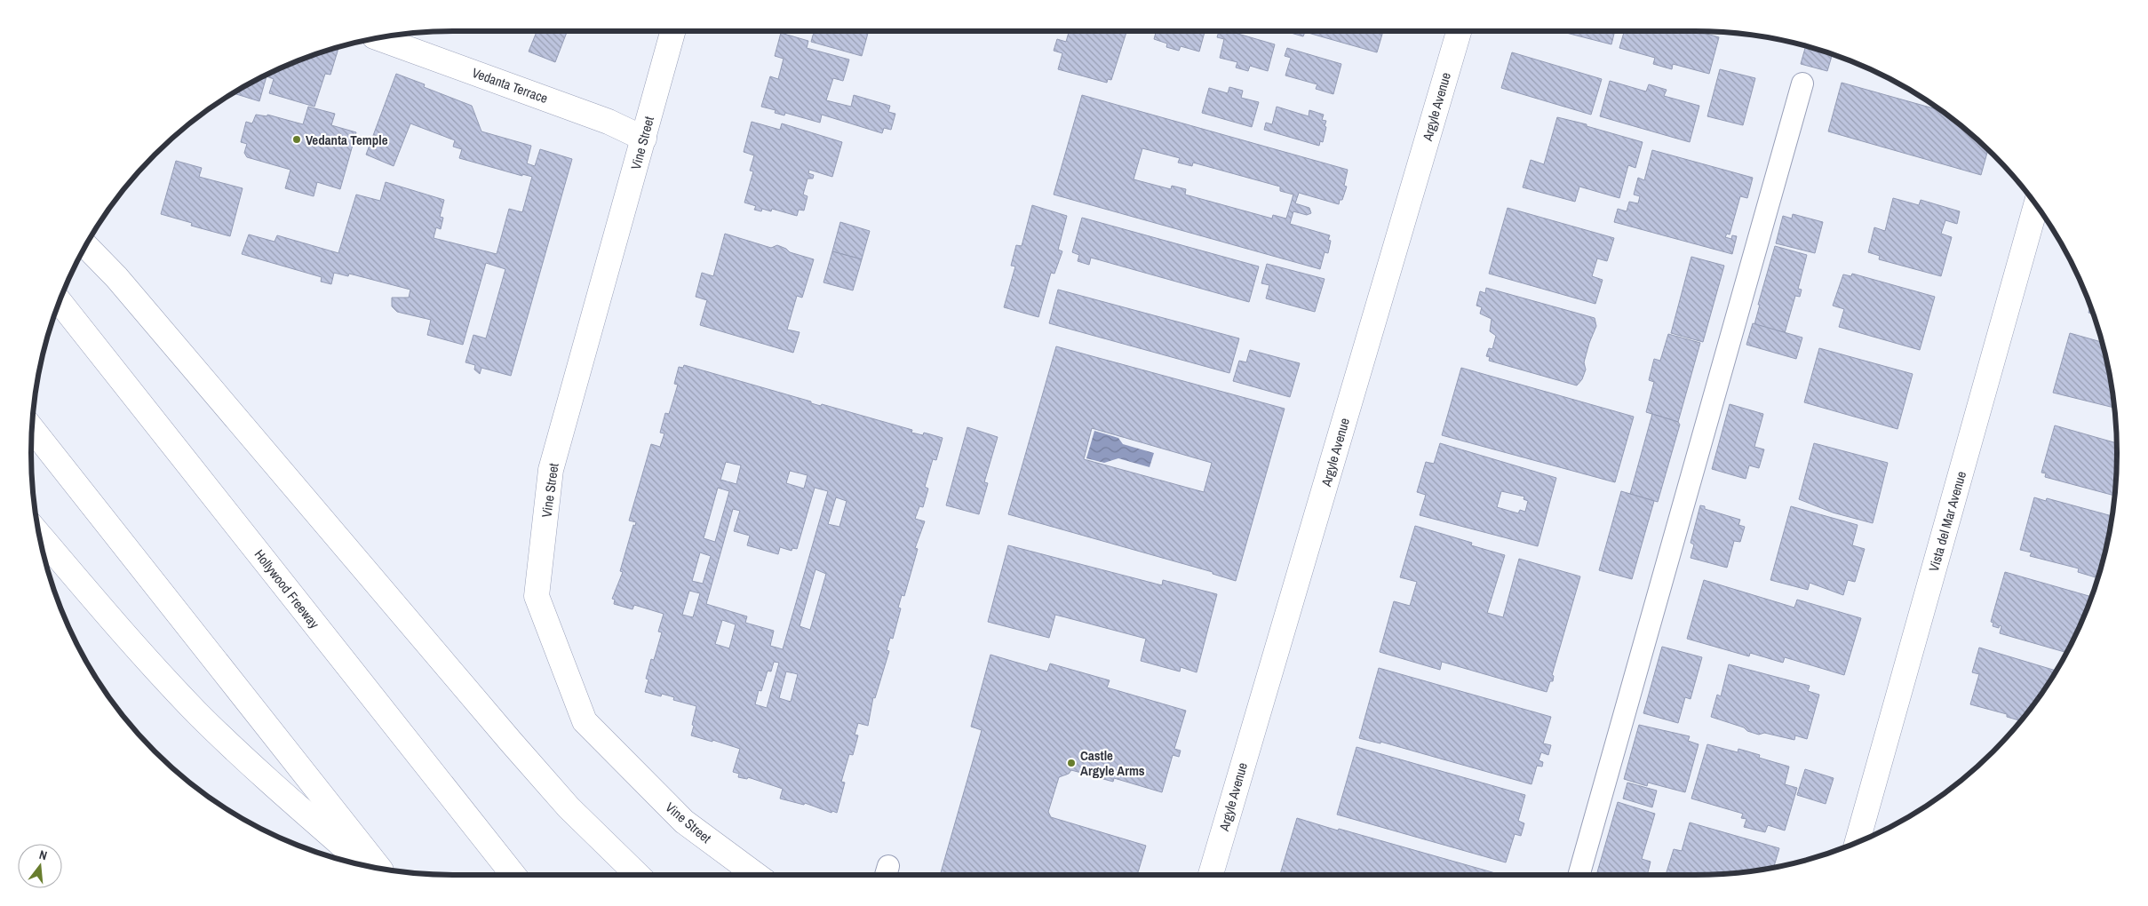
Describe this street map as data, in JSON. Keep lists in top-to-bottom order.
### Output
{
  "streets": {
    "main road": [
      "Vedanta Terrace",
      "Argyle Avenue",
      "Vine Street",
      "Vista del Mar Avenue",
      "Hollywood Freeway"
    ]
  },
  "crossings": [
    ["Vedanta Terrace", "Vine Street"]
  ],
  "places": ["Vedanta Temple", "Castle Argyle Arms"],
  "north": "top"
}
